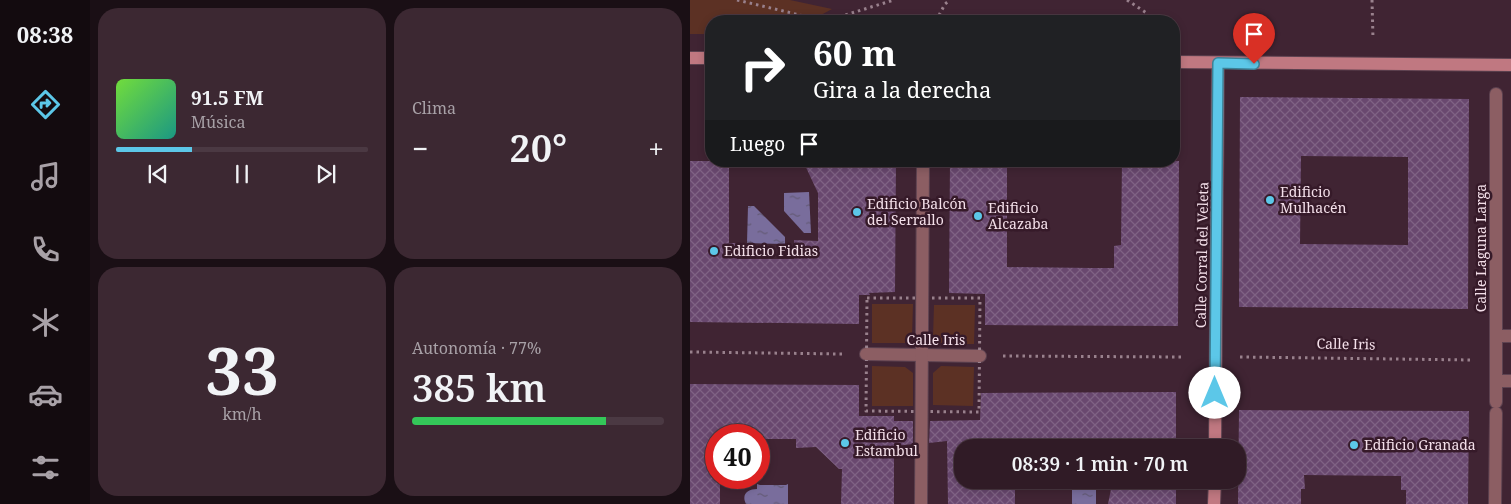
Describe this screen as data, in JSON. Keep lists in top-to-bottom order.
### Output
{
  "streets": {
    "street": ["Calle Laguna Larga", "Calle Corral del Veleta", "Calle Iris"]
  },
  "places": [
    "Edificio Mulhacén",
    "Edificio Balcón del Serrallo",
    "Edificio Alcazaba",
    "Edificio Fidias",
    "Edificio Estambul",
    "Edificio Granada"
  ],
  "page": {
    "tabs": "08:38",
    "tile": [
      "Clima",
      ["33", "km/h"],
      ["Autonomía · 77%", "385 km"]
    ],
    "turn": ["60 m", "Gira a la derecha"],
    "song": ["91.5 FM", "Música"],
    "then": "Luego",
    "heat": ["−", "20°", "+"],
    "limit": "40",
    "trip": "08:39 · 1 min · 70 m"
  }
}
